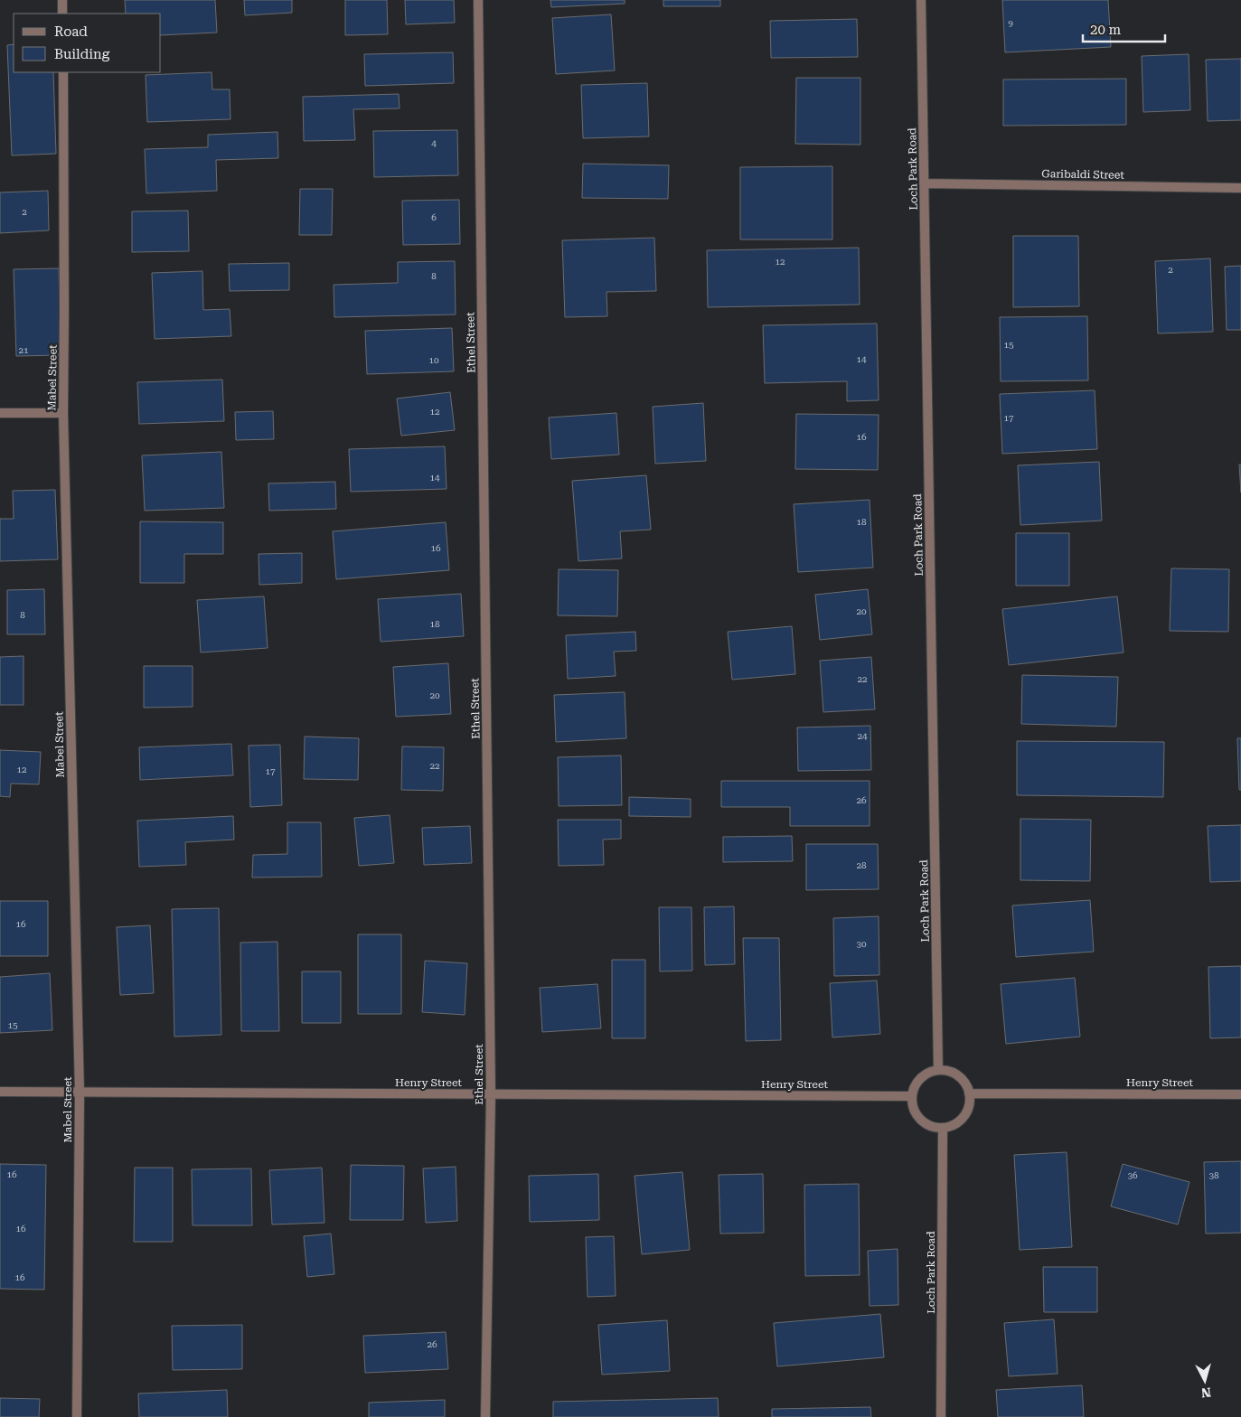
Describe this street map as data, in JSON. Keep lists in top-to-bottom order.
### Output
{
  "streets": {
    "street": [
      "Loch Park Road",
      "Garibaldi Street",
      "Ethel Street",
      "Mabel Street",
      "Henry Street"
    ]
  },
  "crossings": [
    ["Loch Park Road", "Garibaldi Street"],
    ["Loch Park Road", "Henry Street"],
    ["Ethel Street", "Henry Street"],
    ["Mabel Street", "Henry Street"]
  ],
  "house_numbers": [
    "9",
    "4",
    "2",
    "6",
    "12",
    "2",
    "8",
    "15",
    "21",
    "14",
    "10",
    "12",
    "17",
    "16",
    "14",
    "18",
    "16",
    "20",
    "8",
    "18",
    "22",
    "20",
    "24",
    "22",
    "12",
    "17",
    "26",
    "28",
    "16",
    "30",
    "15",
    "16",
    "36",
    "38",
    "16",
    "16",
    "26"
  ],
  "legend": ["Road", "Building"],
  "scale_bar": "20 m",
  "north": "bottom"
}
